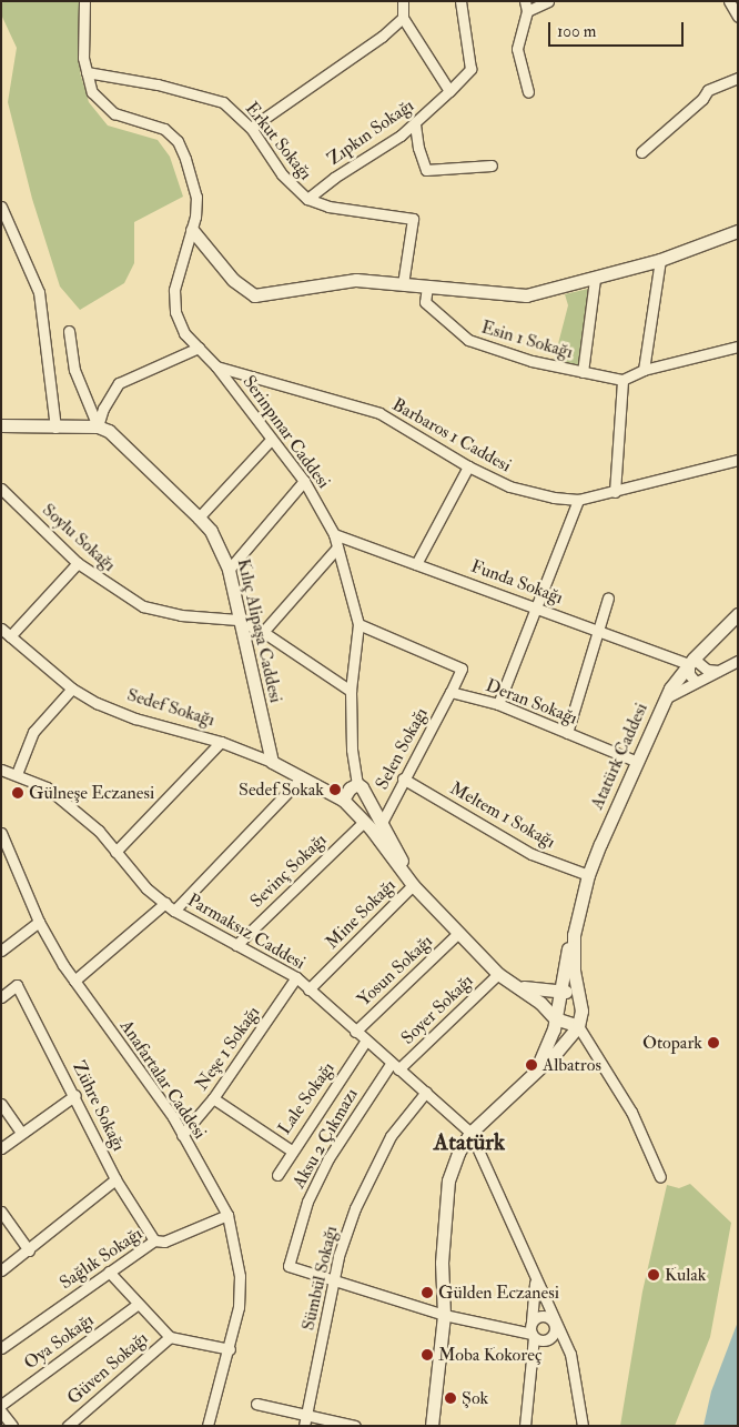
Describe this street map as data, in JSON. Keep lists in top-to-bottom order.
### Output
{
  "streets": {
    "street": [
      "Zıpkın Sokağı",
      "Erkut Sokağı",
      "Esin 1 Sokağı",
      "Serinpınar Caddesi",
      "Barbaros 1 Caddesi",
      "Soylu Sokağı",
      "Funda Sokağı",
      "Kılıç Alipaşa Caddesi",
      "Deran Sokağı",
      "Sedef Sokağı",
      "Selen Sokağı",
      "Atatürk Caddesi",
      "Meltem 1 Sokağı",
      "Sevinç Sokağı",
      "Mine Sokağı",
      "Parmaksız Caddesi",
      "Yosun Sokağı",
      "Soyer Sokağı",
      "Neşe 1 Sokağı",
      "Anafartalar Caddesi",
      "Lale Sokağı",
      "Zühre Sokağı",
      "Aksu 2 Çıkmazı",
      "Sağlık Sokağı",
      "Sümbül Sokağı",
      "Oya Sokağı",
      "Güven Sokağı"
    ]
  },
  "crossings": [
    ["Zıpkın Sokağı", "Erkut Sokağı"],
    ["Erkut Sokağı", "Serinpınar Caddesi"],
    ["Serinpınar Caddesi", "Barbaros 1 Caddesi"],
    ["Serinpınar Caddesi", "Funda Sokağı"],
    ["Serinpınar Caddesi", "Sedef Sokağı"],
    ["Serinpınar Caddesi", "Selen Sokağı"],
    ["Serinpınar Caddesi", "Sevinç Sokağı"],
    ["Serinpınar Caddesi", "Mine Sokağı"],
    ["Serinpınar Caddesi", "Yosun Sokağı"],
    ["Serinpınar Caddesi", "Soyer Sokağı"],
    ["Soylu Sokağı", "Kılıç Alipaşa Caddesi"],
    ["Funda Sokağı", "Atatürk Caddesi"],
    ["Kılıç Alipaşa Caddesi", "Sedef Sokağı"],
    ["Deran Sokağı", "Selen Sokağı"],
    ["Deran Sokağı", "Atatürk Caddesi"],
    ["Selen Sokağı", "Meltem 1 Sokağı"],
    ["Atatürk Caddesi", "Meltem 1 Sokağı"],
    ["Sevinç Sokağı", "Parmaksız Caddesi"],
    ["Mine Sokağı", "Parmaksız Caddesi"],
    ["Parmaksız Caddesi", "Yosun Sokağı"],
    ["Parmaksız Caddesi", "Soyer Sokağı"],
    ["Parmaksız Caddesi", "Neşe 1 Sokağı"],
    ["Parmaksız Caddesi", "Lale Sokağı"],
    ["Parmaksız Caddesi", "Aksu 2 Çıkmazı"],
    ["Parmaksız Caddesi", "Sümbül Sokağı"],
    ["Soyer Sokağı", "Aksu 2 Çıkmazı"],
    ["Neşe 1 Sokağı", "Anafartalar Caddesi"],
    ["Anafartalar Caddesi", "Sağlık Sokağı"],
    ["Zühre Sokağı", "Sağlık Sokağı"],
    ["Aksu 2 Çıkmazı", "Sümbül Sokağı"]
  ],
  "districts": ["Atatürk"],
  "places": [
    "Sedef Sokak",
    "Gülneşe Eczanesi",
    "Otopark",
    "Albatros",
    "Kulak",
    "Gülden Eczanesi",
    "Moba Kokoreç",
    "Şok"
  ],
  "scale_bar": "100 m"
}
